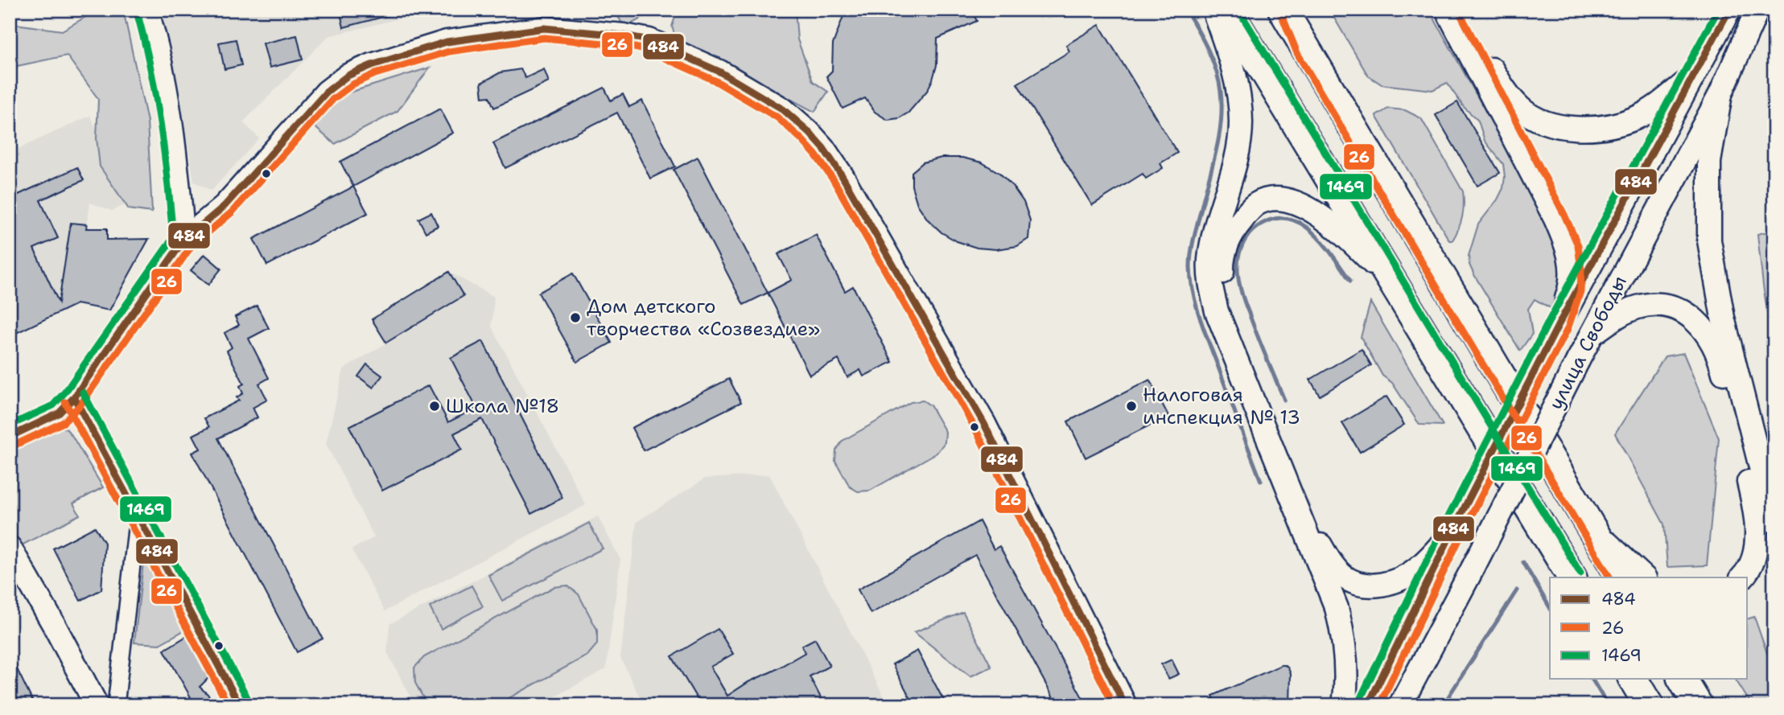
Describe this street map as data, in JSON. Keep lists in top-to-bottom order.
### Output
{
  "streets": {
    "main road": ["улица Свободы"]
  },
  "places": ["Дом детского творчества «Созвездие»", "Школа №18", "Налоговая инспекция № 13"],
  "lines": ["transit line 484", "transit line 26", "transit line 1469"],
  "legend": ["484", "26", "1469"]
}
